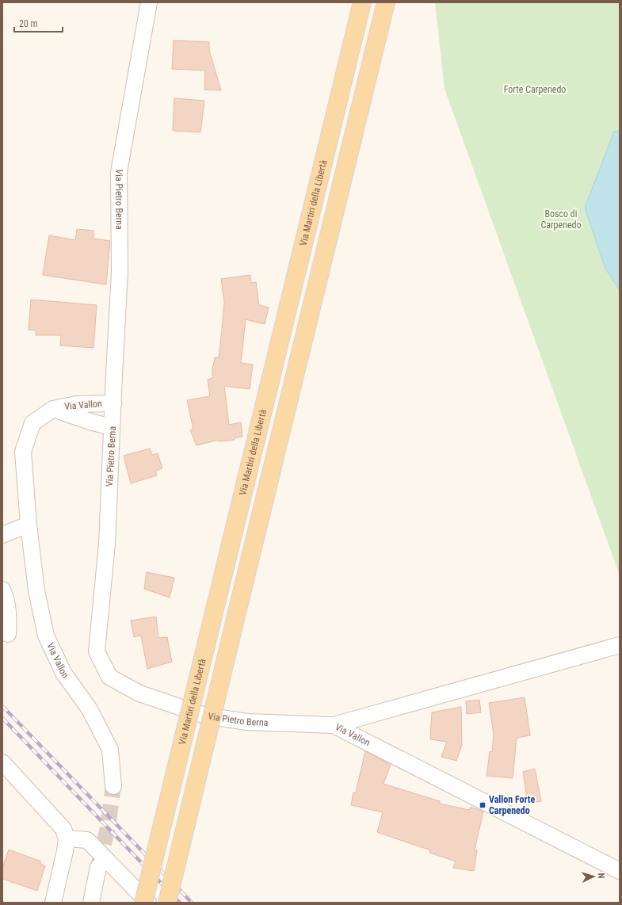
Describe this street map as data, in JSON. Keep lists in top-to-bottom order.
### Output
{
  "streets": {
    "main road": ["Via Martiri della Libertà"],
    "street": ["Via Pietro Berna", "Via Vallon"]
  },
  "crossings": [
    ["Via Pietro Berna", "Via Vallon"]
  ],
  "parks": ["Forte Carpenedo", "Bosco di Carpenedo"],
  "places": {
    "transit": ["Vallon Forte Carpenedo"]
  },
  "scale_bar": "20 m",
  "north": "right"
}
